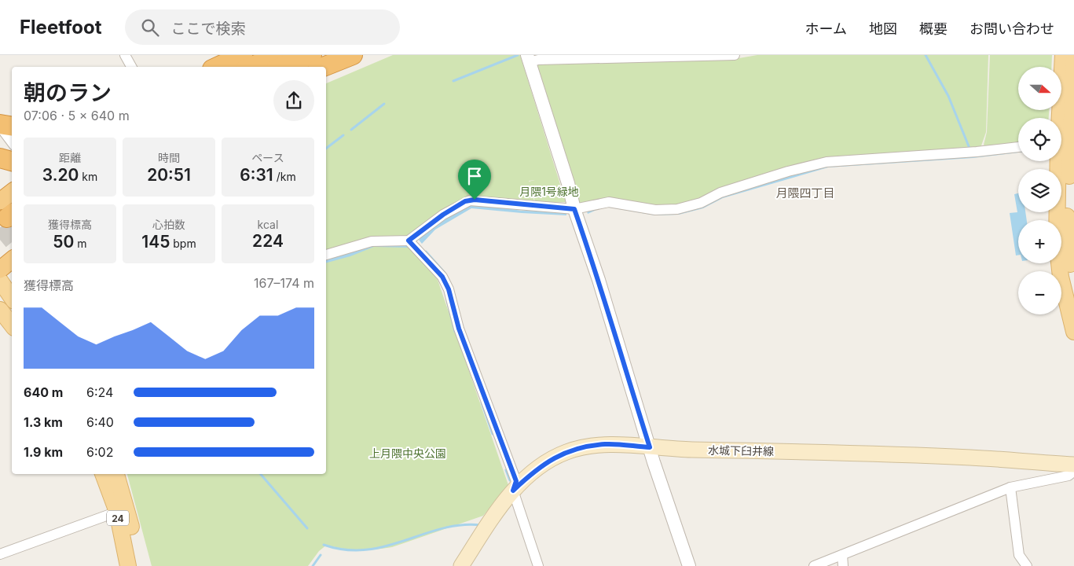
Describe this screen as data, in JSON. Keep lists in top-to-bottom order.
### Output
{
  "streets": {
    "main road": ["水城下臼井線", "24"]
  },
  "districts": ["月隈四丁目"],
  "parks": ["月隈1号緑地", "上月隈中央公園"],
  "north": "right",
  "page": {
    "header": "Fleetfoot",
    "search": "ここで検索",
    "nav": [
      "ホーム",
      "地図",
      "概要",
      "お問い合わせ"
    ],
    "map_buttons": ["+", "−"],
    "heading": ["朝のラン", "07:06 · 5 × 640 m"],
    "stats": [
      ["距離", "3.20 km"],
      ["時間", "20:51"],
      ["ペース", "6:31 /km"],
      ["獲得標高", "50 m"],
      ["心拍数", "145 bpm"],
      ["kcal", "224"]
    ],
    "chart": ["獲得標高", "167–174 m"],
    "list": [
      {
        "name": "640 m",
        "note": "6:24"
      },
      {
        "name": "1.3 km",
        "note": "6:40"
      },
      {
        "name": "1.9 km",
        "note": "6:02"
      }
    ]
  }
}
